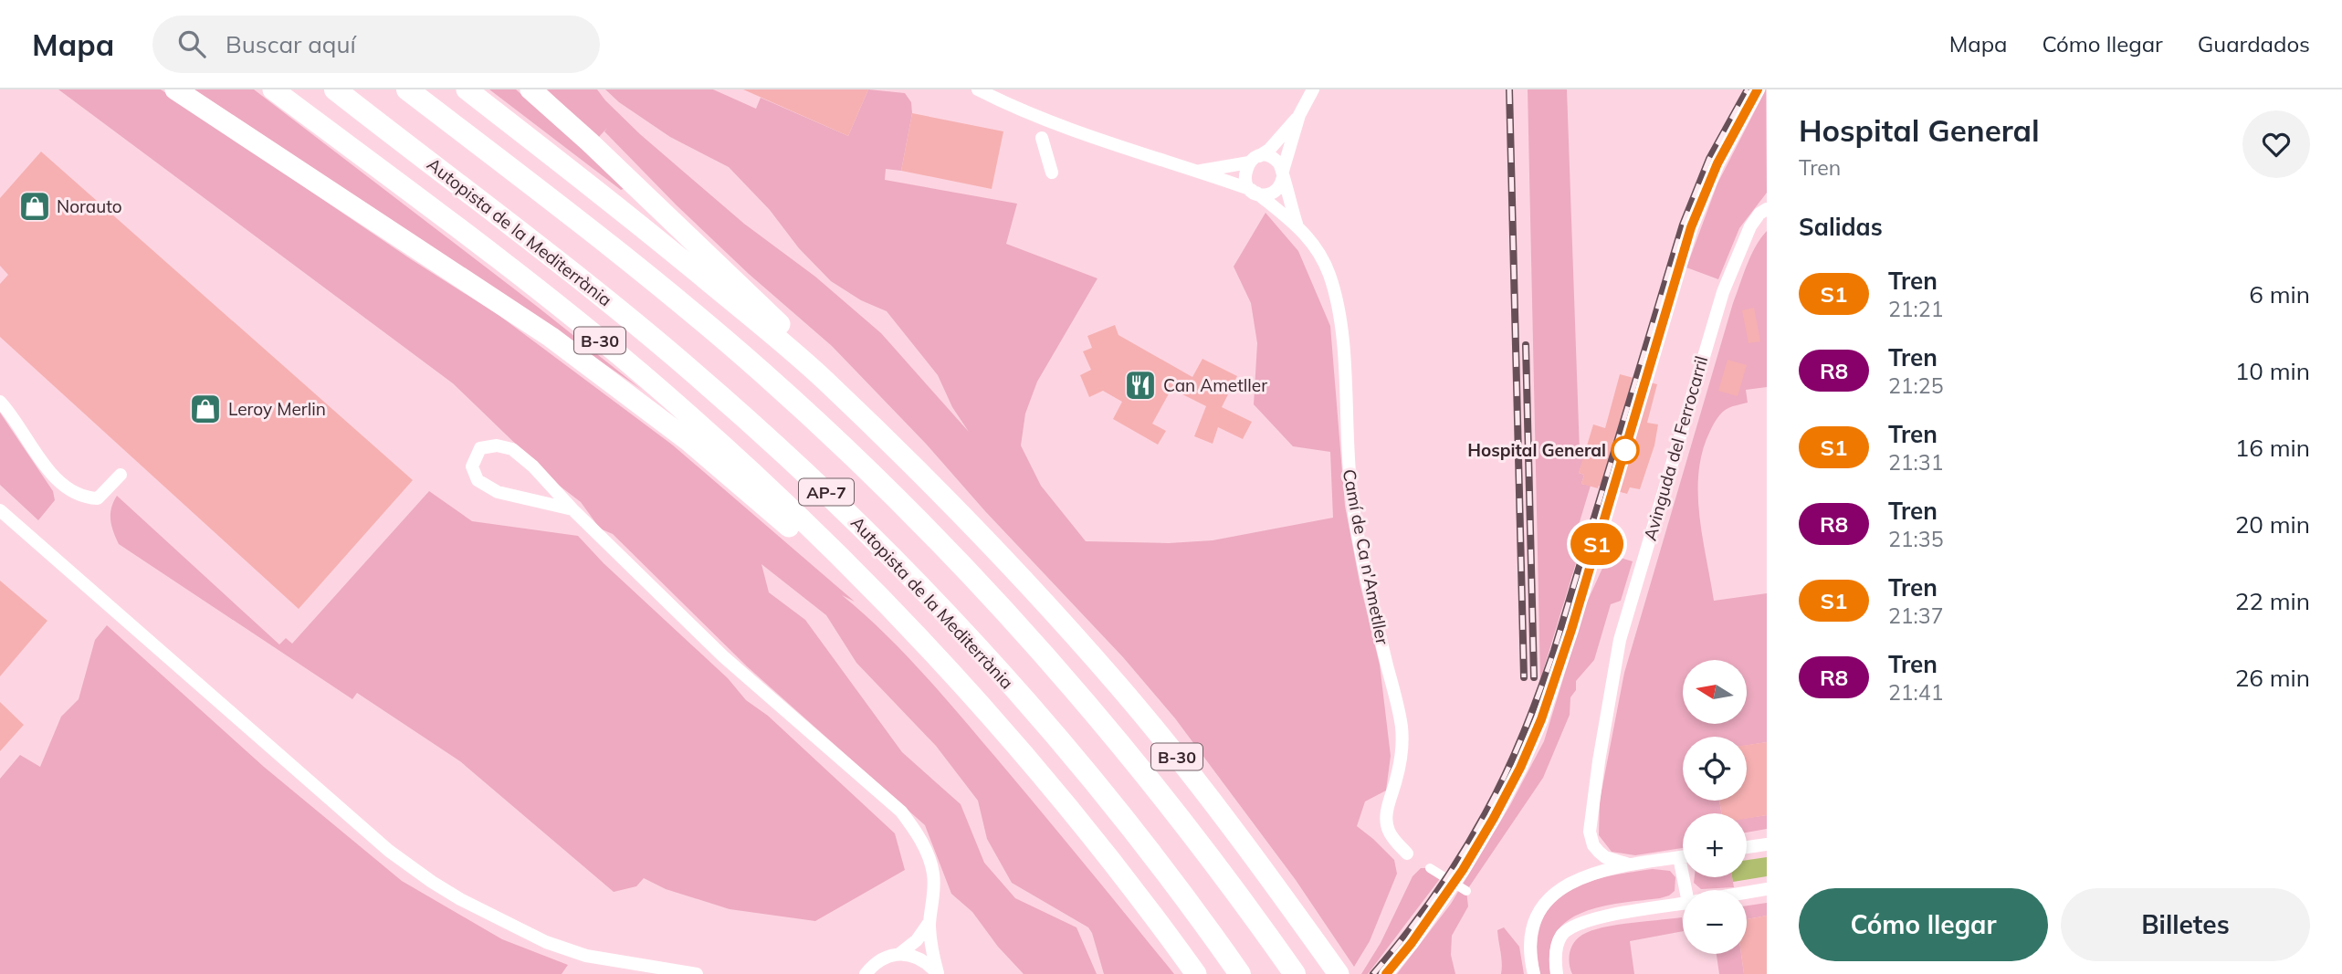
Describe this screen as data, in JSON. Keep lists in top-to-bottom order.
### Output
{
  "streets": {
    "highway": ["Autopista de la Mediterrània", "B-30", "AP-7"],
    "street": ["Avinguda del Ferrocarril", "Camí de Ca n'Ametller"]
  },
  "places": {
    "shop": ["Norauto", "Leroy Merlin"],
    "restaurant": ["Can Ametller"],
    "other": ["Hospital General"]
  },
  "north": "left",
  "page": {
    "header": "Mapa",
    "search": "Buscar aquí",
    "nav": ["Mapa", "Cómo llegar", "Guardados"],
    "on_map": "S1",
    "heading": [
      ["Hospital General", "Tren"],
      "Salidas"
    ],
    "list": [
      {
        "mark": "S1",
        "name": "Tren",
        "note": "21:21",
        "value": "6 min"
      },
      {
        "mark": "R8",
        "name": "Tren",
        "note": "21:25",
        "value": "10 min"
      },
      {
        "mark": "S1",
        "name": "Tren",
        "note": "21:31",
        "value": "16 min"
      },
      {
        "mark": "R8",
        "name": "Tren",
        "note": "21:35",
        "value": "20 min"
      },
      {
        "mark": "S1",
        "name": "Tren",
        "note": "21:37",
        "value": "22 min"
      },
      {
        "mark": "R8",
        "name": "Tren",
        "note": "21:41",
        "value": "26 min"
      }
    ],
    "map_buttons": ["+", "−"],
    "buttons": ["Cómo llegar", "Billetes"]
  }
}
